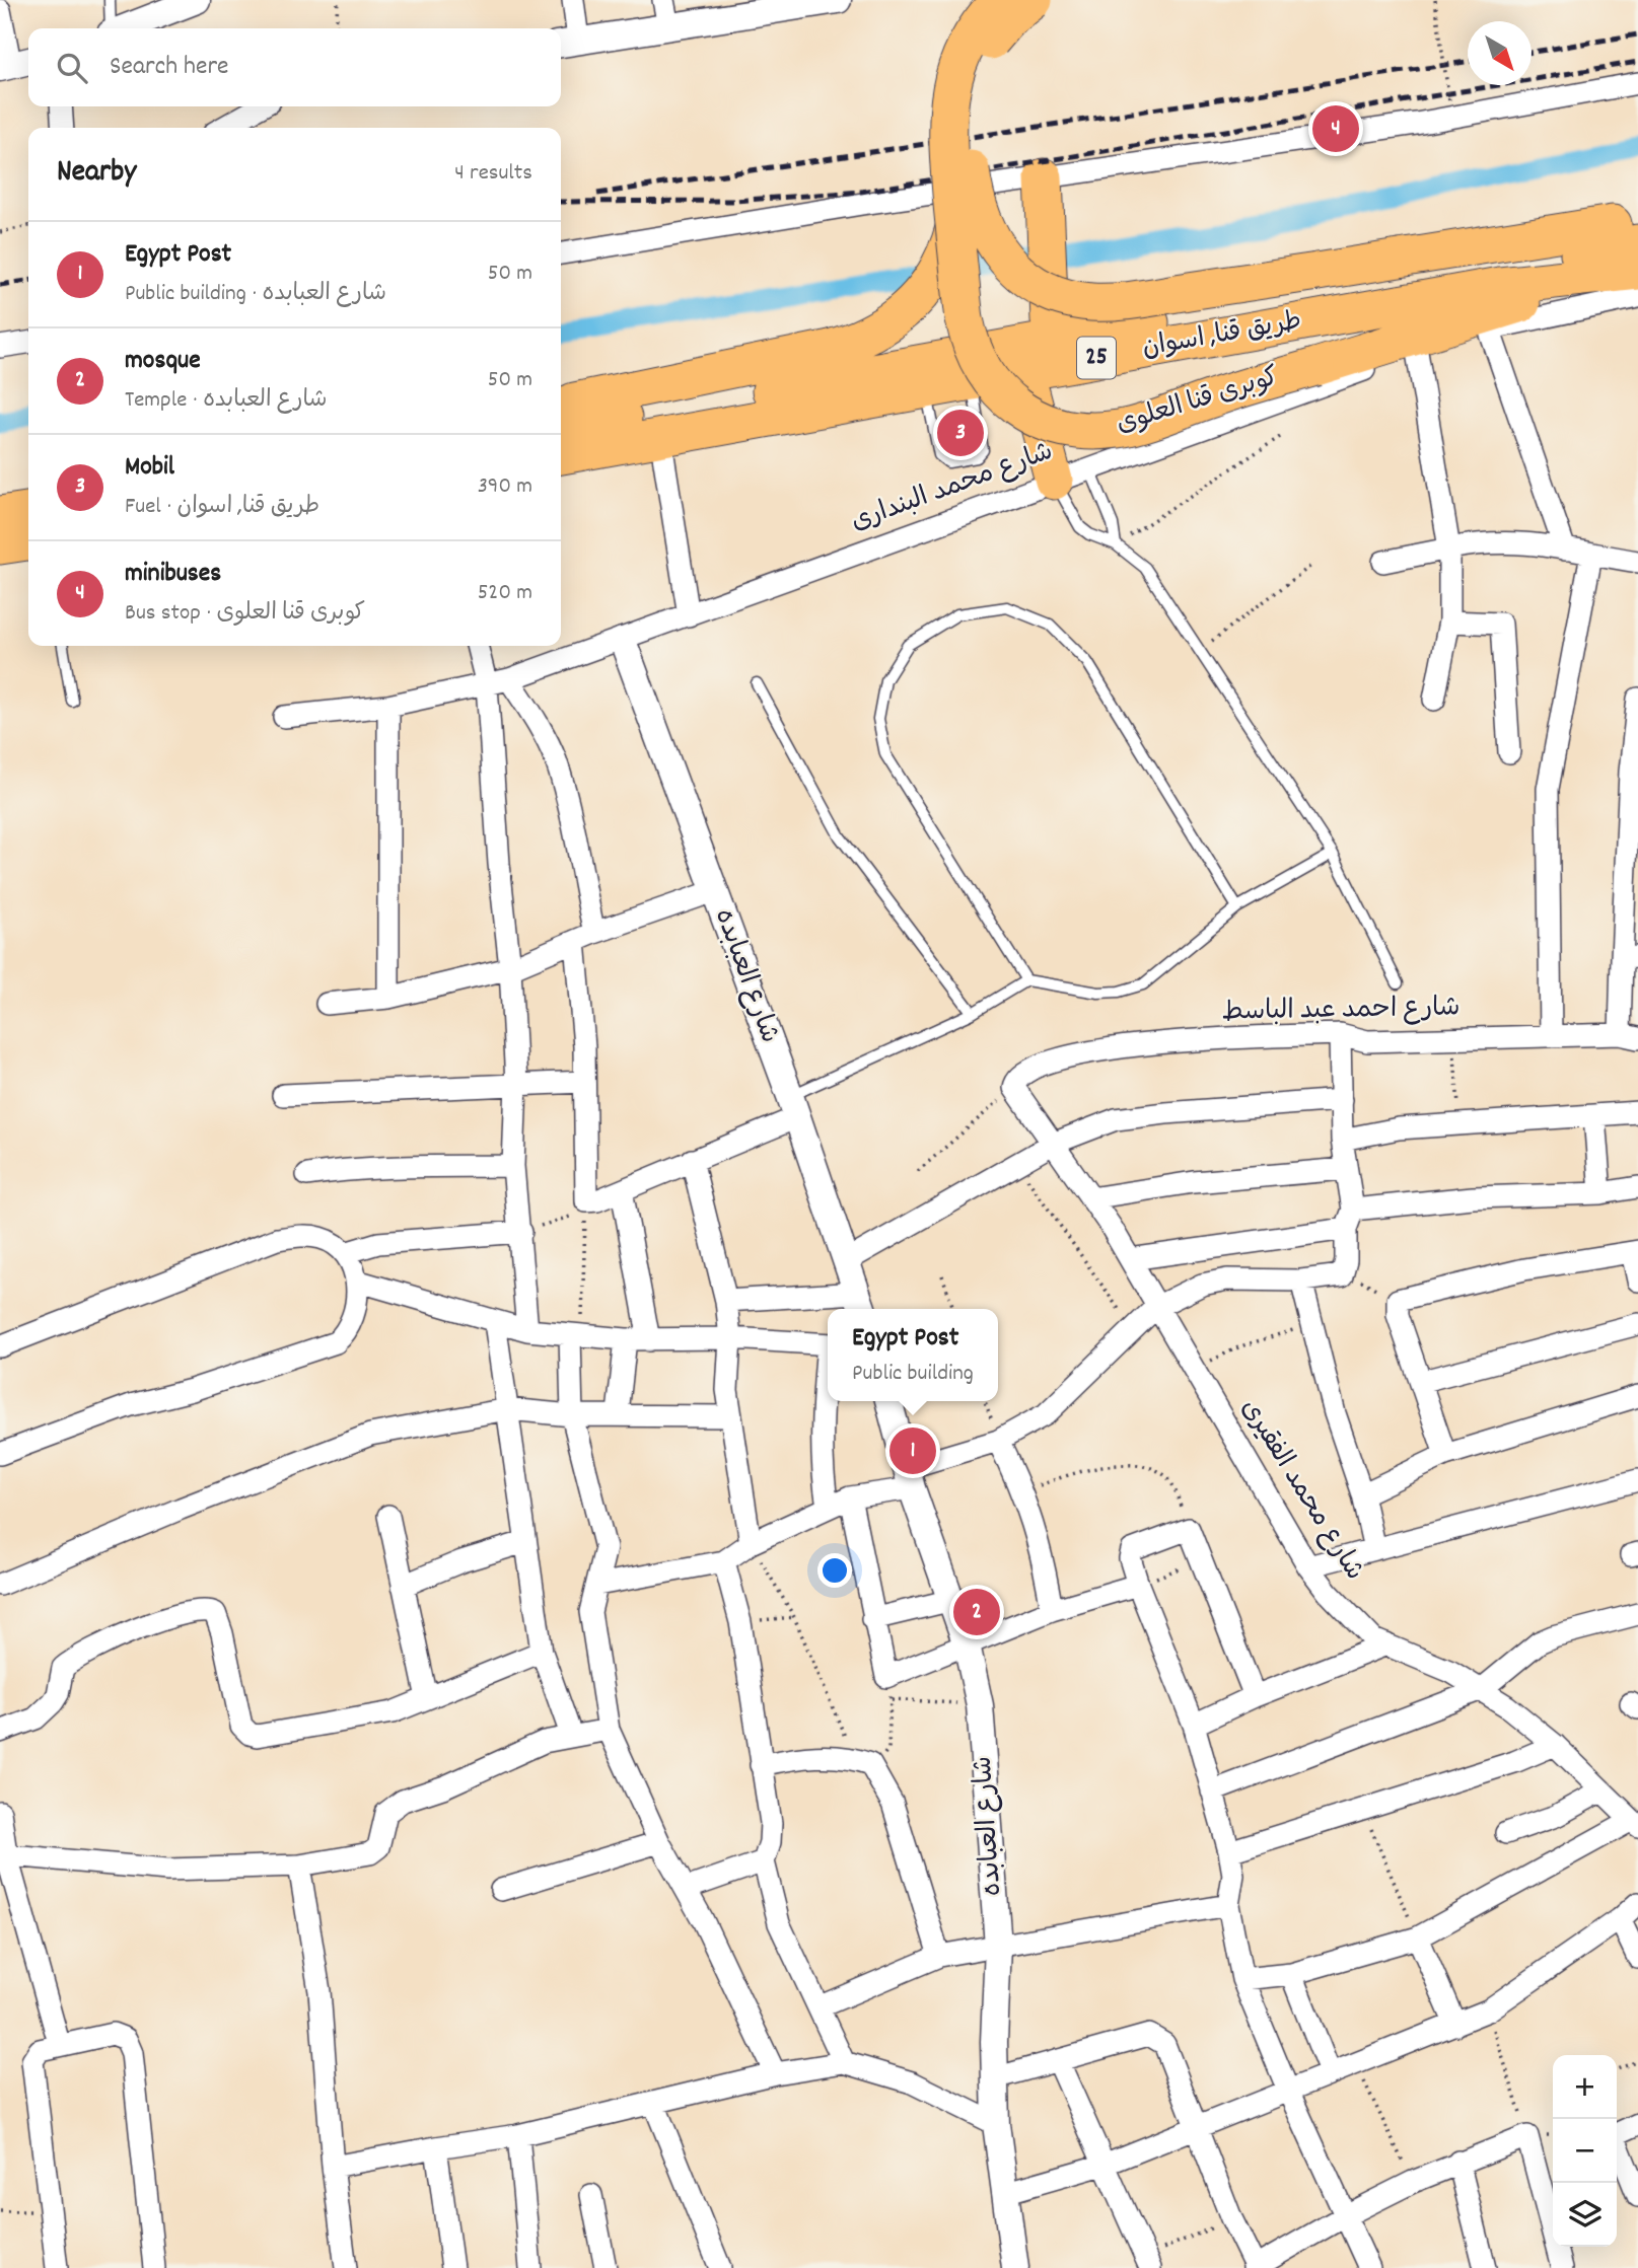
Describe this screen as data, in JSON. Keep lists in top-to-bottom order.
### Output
{
  "streets": {
    "highway": ["طريق قنا, اسوان", "25", "كوبرى قنا العلوى"],
    "street": [
      "شارع محمد البندارى",
      "شارع العبابده",
      "شارع احمد عبد الباسط",
      "شارع محمد الفقيرى"
    ]
  },
  "crossings": [
    ["طريق قنا, اسوان", "كوبرى قنا العلوى"],
    ["شارع محمد البندارى", "شارع العبابده"],
    ["شارع احمد عبد الباسط", "شارع محمد الفقيرى"]
  ],
  "north": "bottom right",
  "page": {
    "search": "Search here",
    "pins": [
      "4",
      "3",
      "1",
      "2"
    ],
    "heading": ["Nearby", "4 results"],
    "list": [
      {
        "mark": "1",
        "name": "Egypt Post",
        "note": "Public building · شارع العبابده",
        "value": "50 m"
      },
      {
        "mark": "2",
        "name": "mosque",
        "note": "Temple · شارع العبابده",
        "value": "50 m"
      },
      {
        "mark": "3",
        "name": "Mobil",
        "note": "Fuel · طريق قنا, اسوان",
        "value": "390 m"
      },
      {
        "mark": "4",
        "name": "minibuses",
        "note": "Bus stop · كوبرى قنا العلوى",
        "value": "520 m"
      }
    ],
    "popup": ["Egypt Post", "Public building"],
    "map_buttons": ["+", "−"]
  }
}
